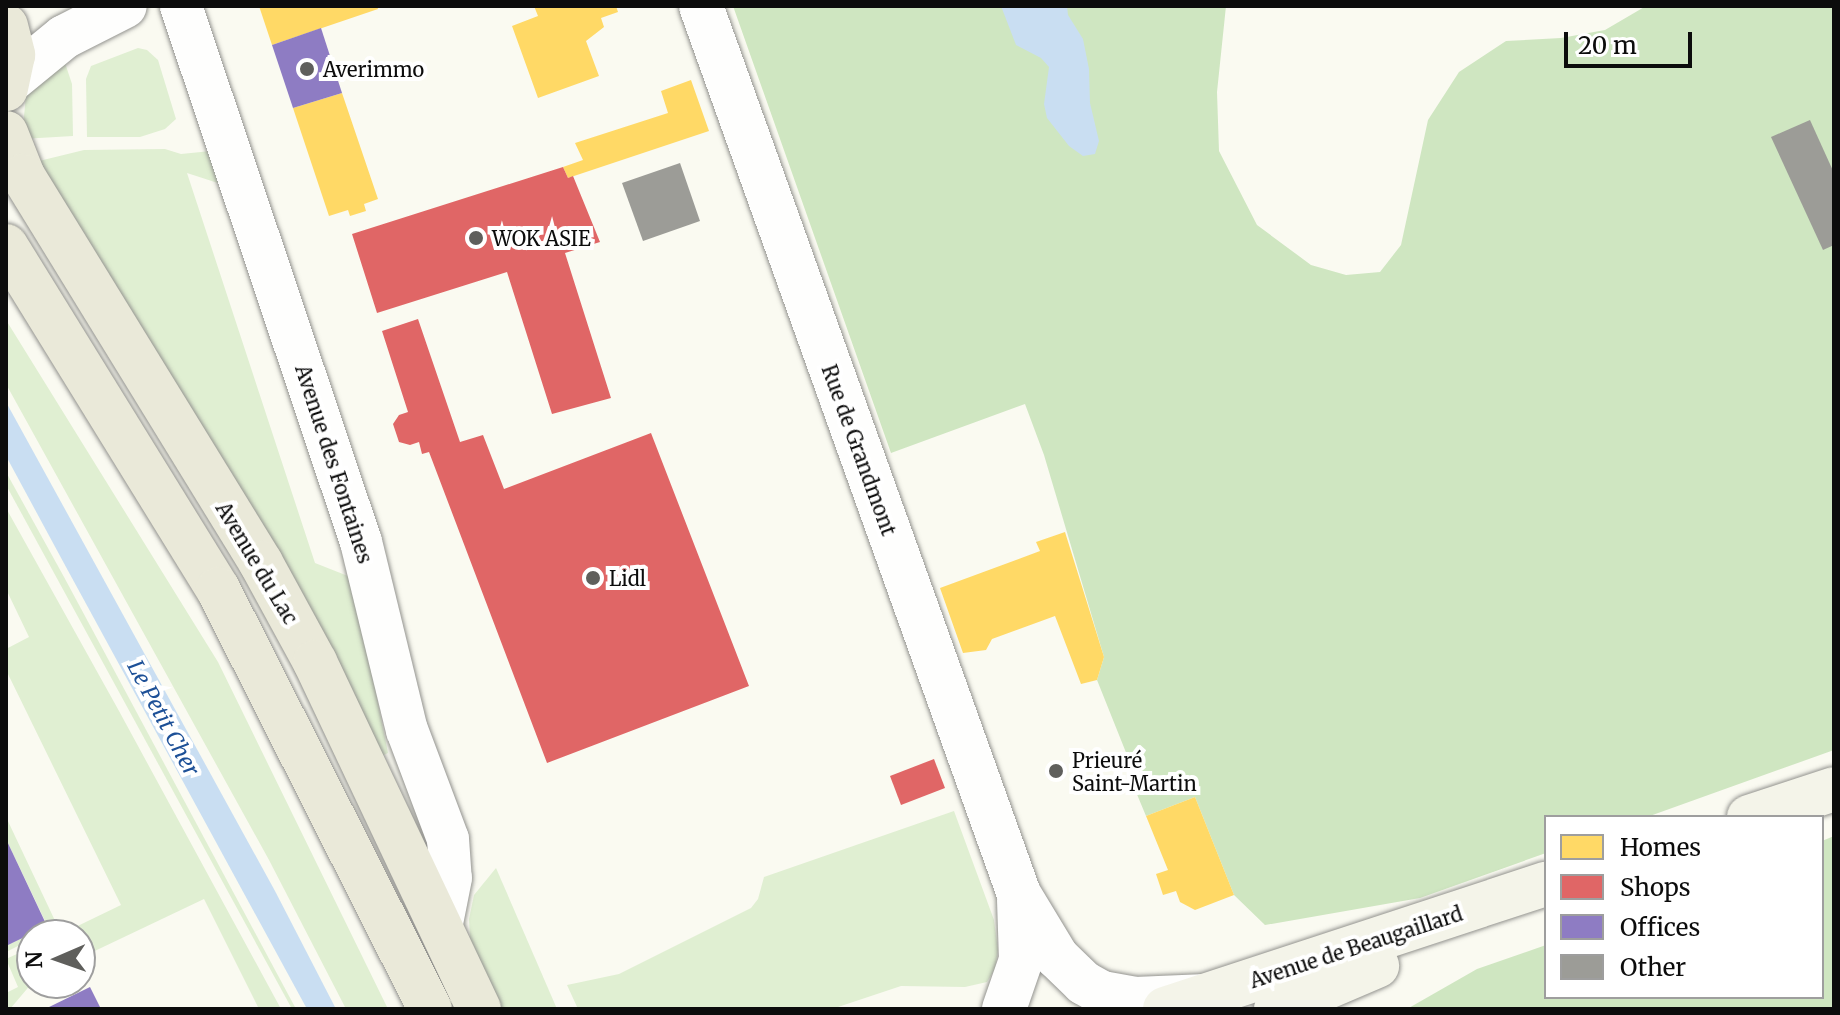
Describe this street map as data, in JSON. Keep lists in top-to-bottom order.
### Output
{
  "streets": {
    "main road": ["Avenue du Lac", "Avenue de Beaugaillard"],
    "street": ["Rue de Grandmont", "Avenue des Fontaines"]
  },
  "crossings": [
    ["Rue de Grandmont", "Avenue de Beaugaillard"],
    ["Avenue des Fontaines", "Avenue du Lac"]
  ],
  "water": ["Le Petit Cher"],
  "places": [
    "Averimmo",
    "WOK ASIE",
    "Lidl",
    "Prieuré Saint-Martin"
  ],
  "legend": [
    "Homes",
    "Shops",
    "Offices",
    "Other"
  ],
  "scale_bar": "20 m",
  "north": "left"
}
